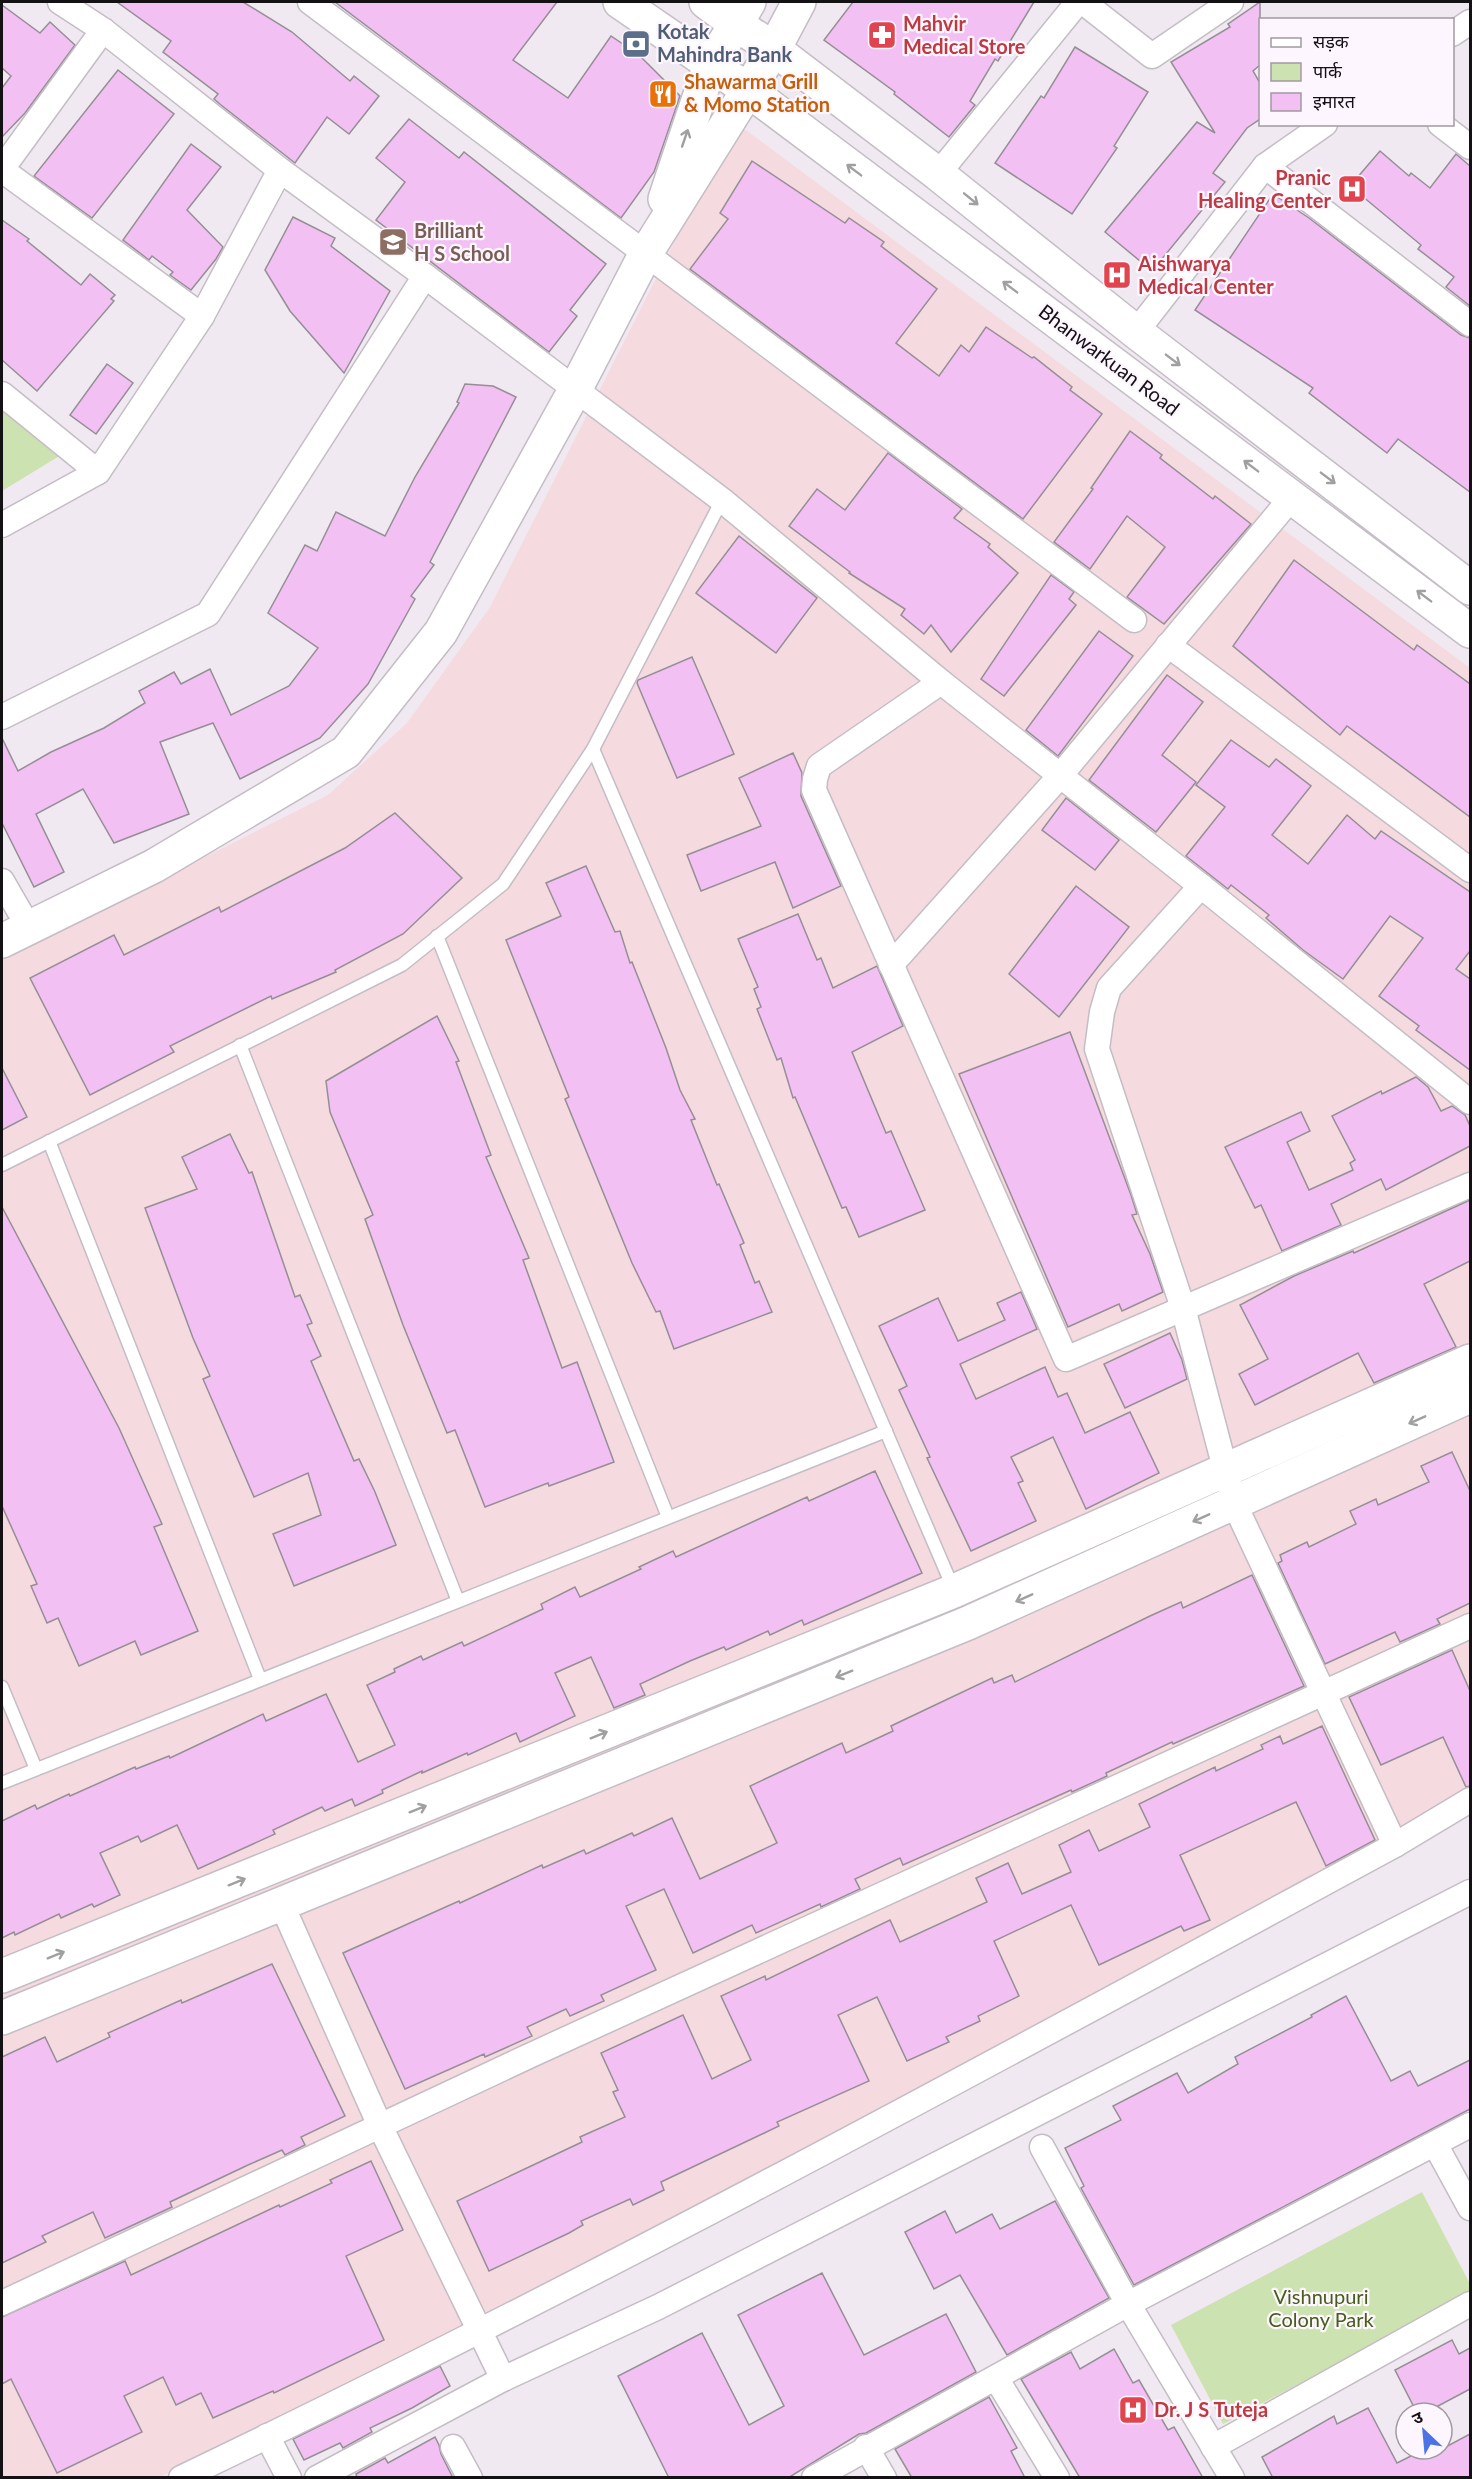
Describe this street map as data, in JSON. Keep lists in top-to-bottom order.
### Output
{
  "streets": {
    "main road": ["Bhanwarkuan Road"]
  },
  "parks": ["Vishnupuri Colony Park"],
  "places": {
    "pharmacy": ["Mahvir Medical Store"],
    "bank": ["Kotak Mahindra Bank"],
    "restaurant": ["Shawarma Grill & Momo Station"],
    "hospital": ["Pranic Healing Center", "Aishwarya Medical Center", "Dr. J S Tuteja"],
    "school or university": ["Brilliant H S School"]
  },
  "legend": ["सड़क", "पार्क", "इमारत"],
  "north": "top left"
}
